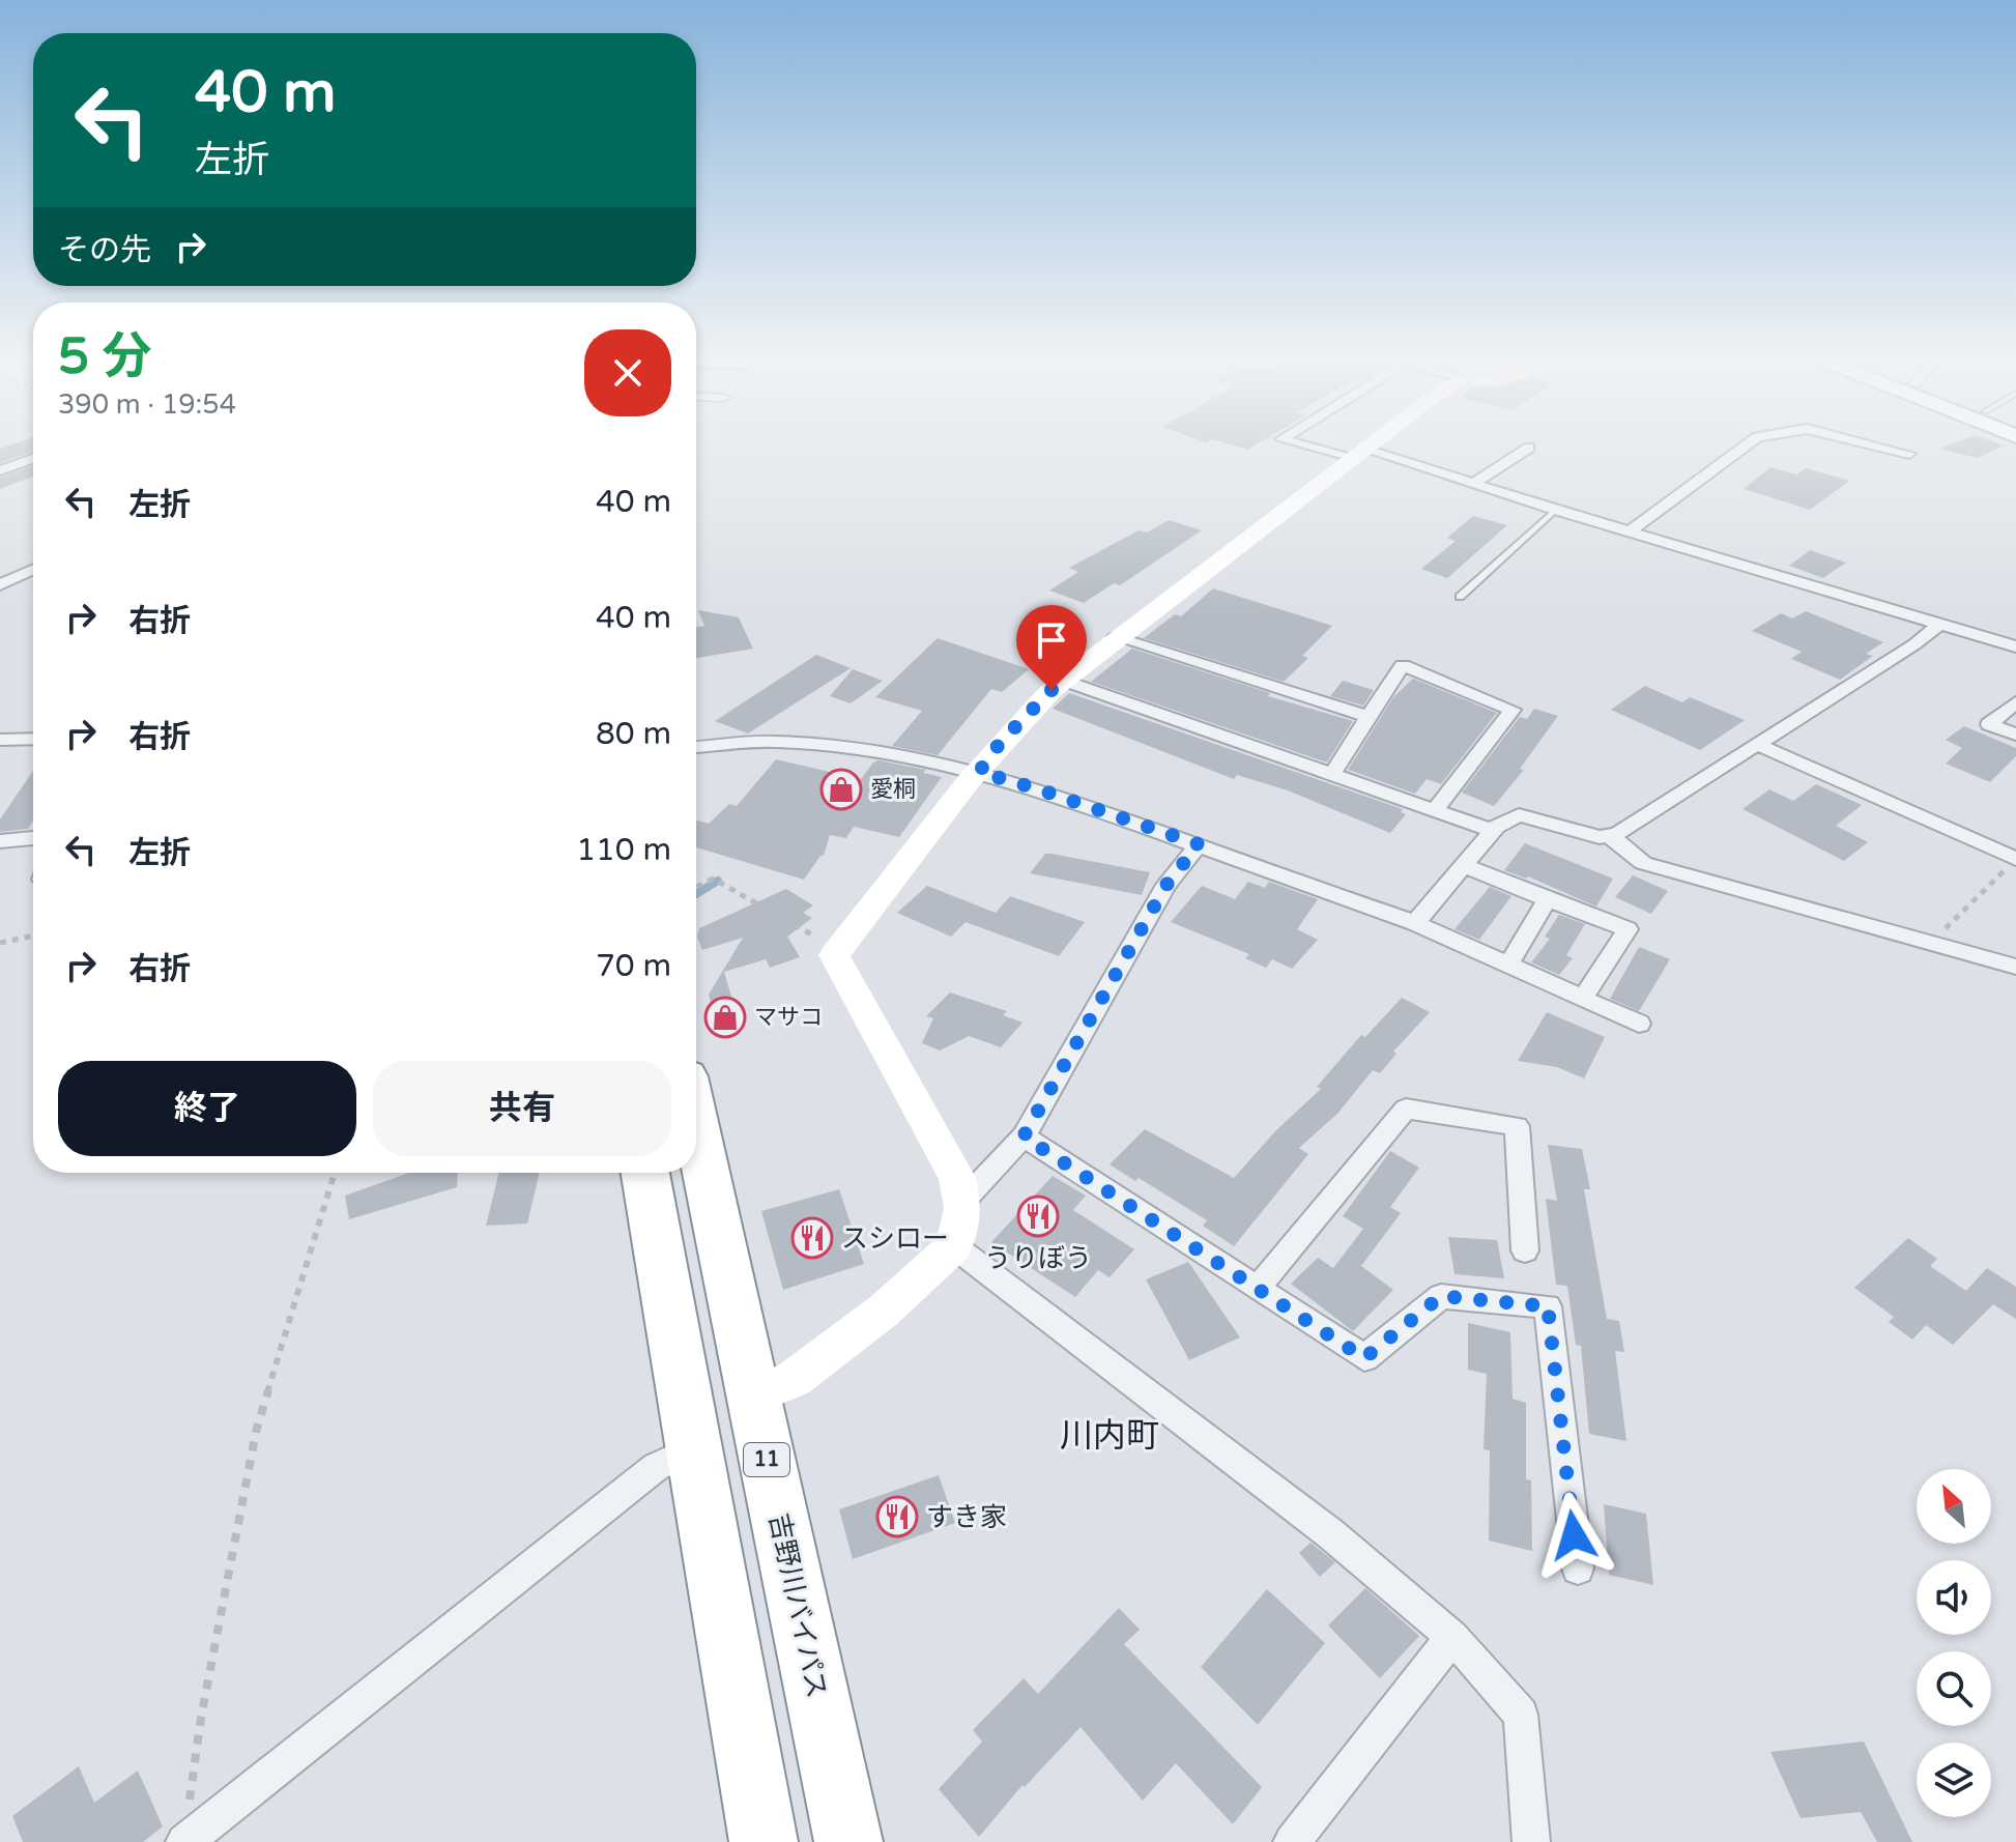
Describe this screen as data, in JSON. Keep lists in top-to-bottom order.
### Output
{
  "streets": {
    "highway": ["11", "吉野川バイパス"]
  },
  "districts": ["川内町"],
  "places": {
    "shop": ["愛桐", "マサコ"],
    "restaurant": ["うりぼう", "スシロー", "すき家"]
  },
  "north": "top left",
  "page": {
    "turn": ["40 m", "左折"],
    "then": "その先",
    "heading": ["5 分", "390 m · 19:54"],
    "list": [
      {
        "name": "左折",
        "value": "40 m"
      },
      {
        "name": "右折",
        "value": "40 m"
      },
      {
        "name": "右折",
        "value": "80 m"
      },
      {
        "name": "左折",
        "value": "110 m"
      },
      {
        "name": "右折",
        "value": "70 m"
      }
    ],
    "buttons": ["終了", "共有"]
  }
}
